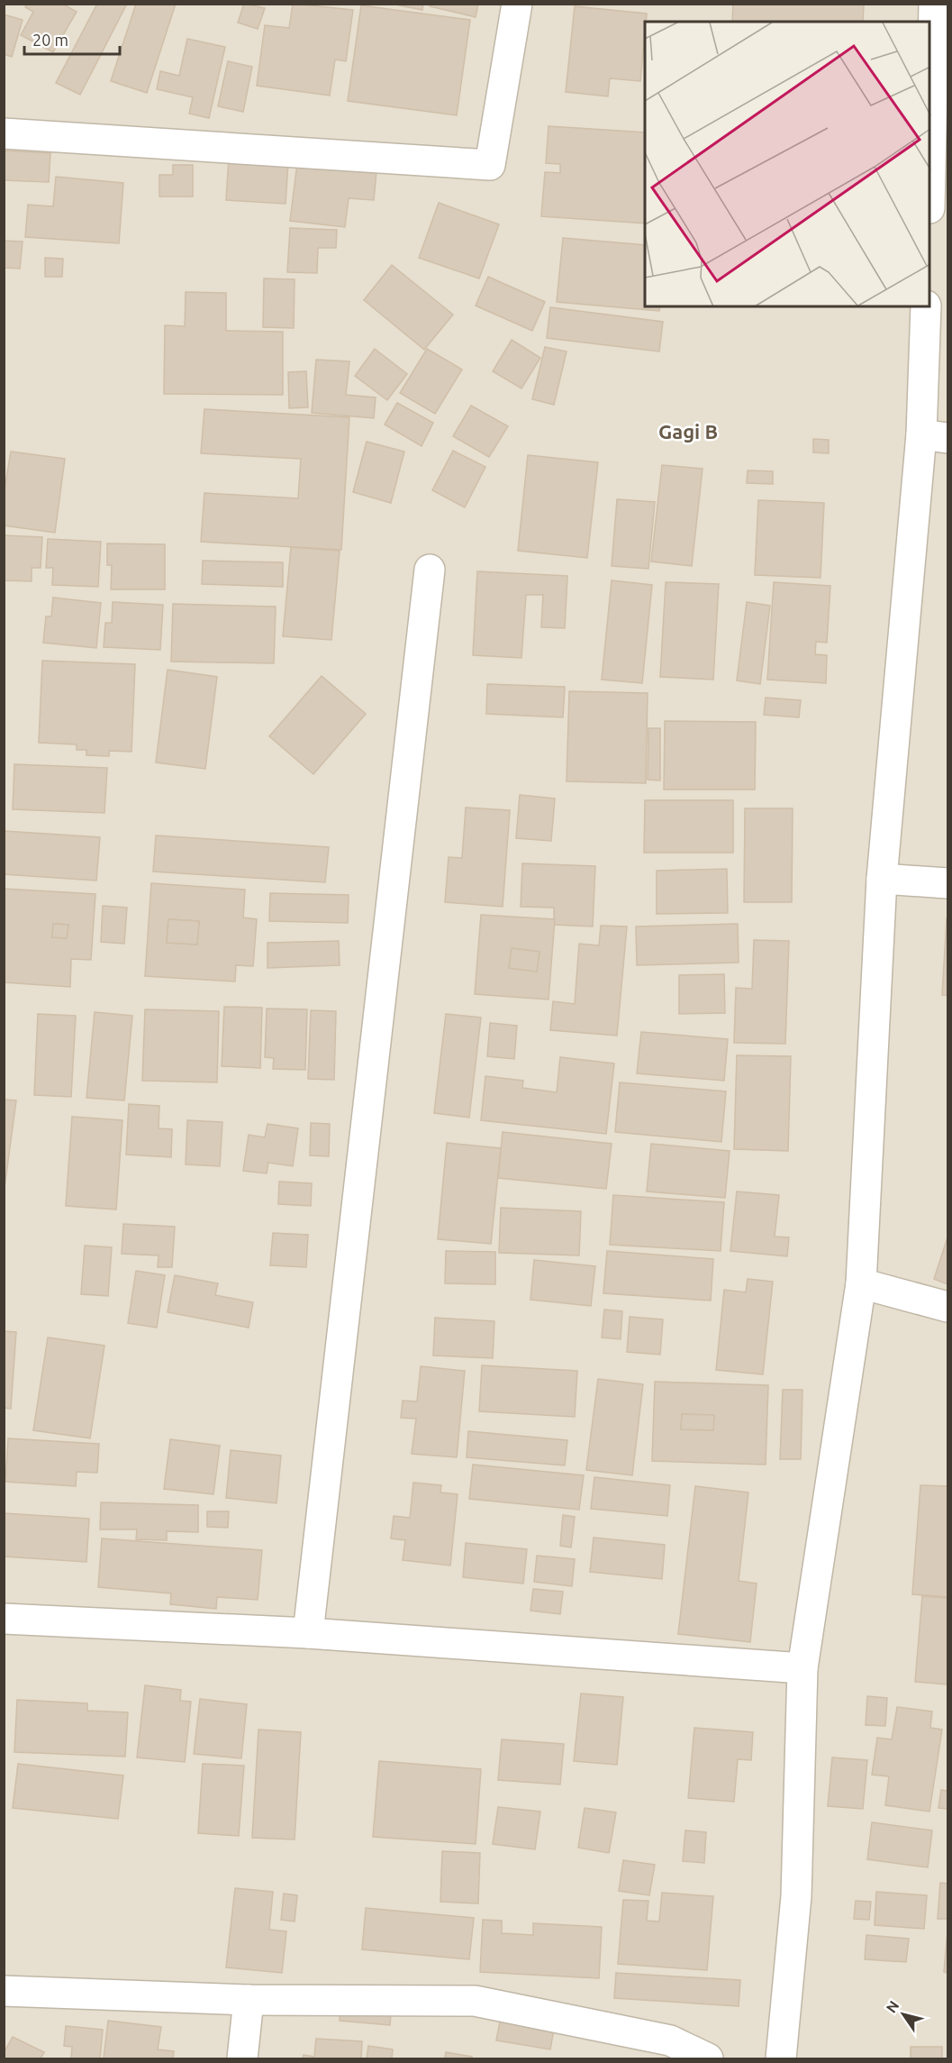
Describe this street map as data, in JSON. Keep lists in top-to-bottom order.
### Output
{
  "districts": ["Gagi B"],
  "scale_bar": "20 m",
  "north": "top left"
}
